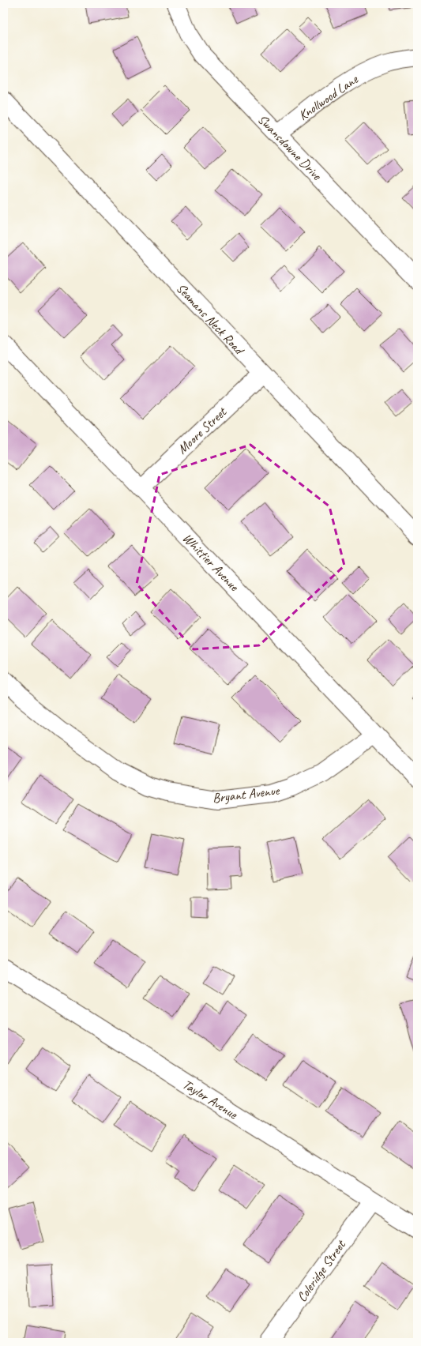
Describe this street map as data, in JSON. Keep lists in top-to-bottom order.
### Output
{
  "streets": {
    "street": [
      "Knollwood Lane",
      "Swansdowne Drive",
      "Seamans Neck Road",
      "Moore Street",
      "Whittier Avenue",
      "Bryant Avenue",
      "Taylor Avenue",
      "Coleridge Street"
    ]
  },
  "crossings": [
    ["Knollwood Lane", "Swansdowne Drive"],
    ["Seamans Neck Road", "Moore Street"],
    ["Moore Street", "Whittier Avenue"],
    ["Whittier Avenue", "Bryant Avenue"],
    ["Taylor Avenue", "Coleridge Street"]
  ]
}
